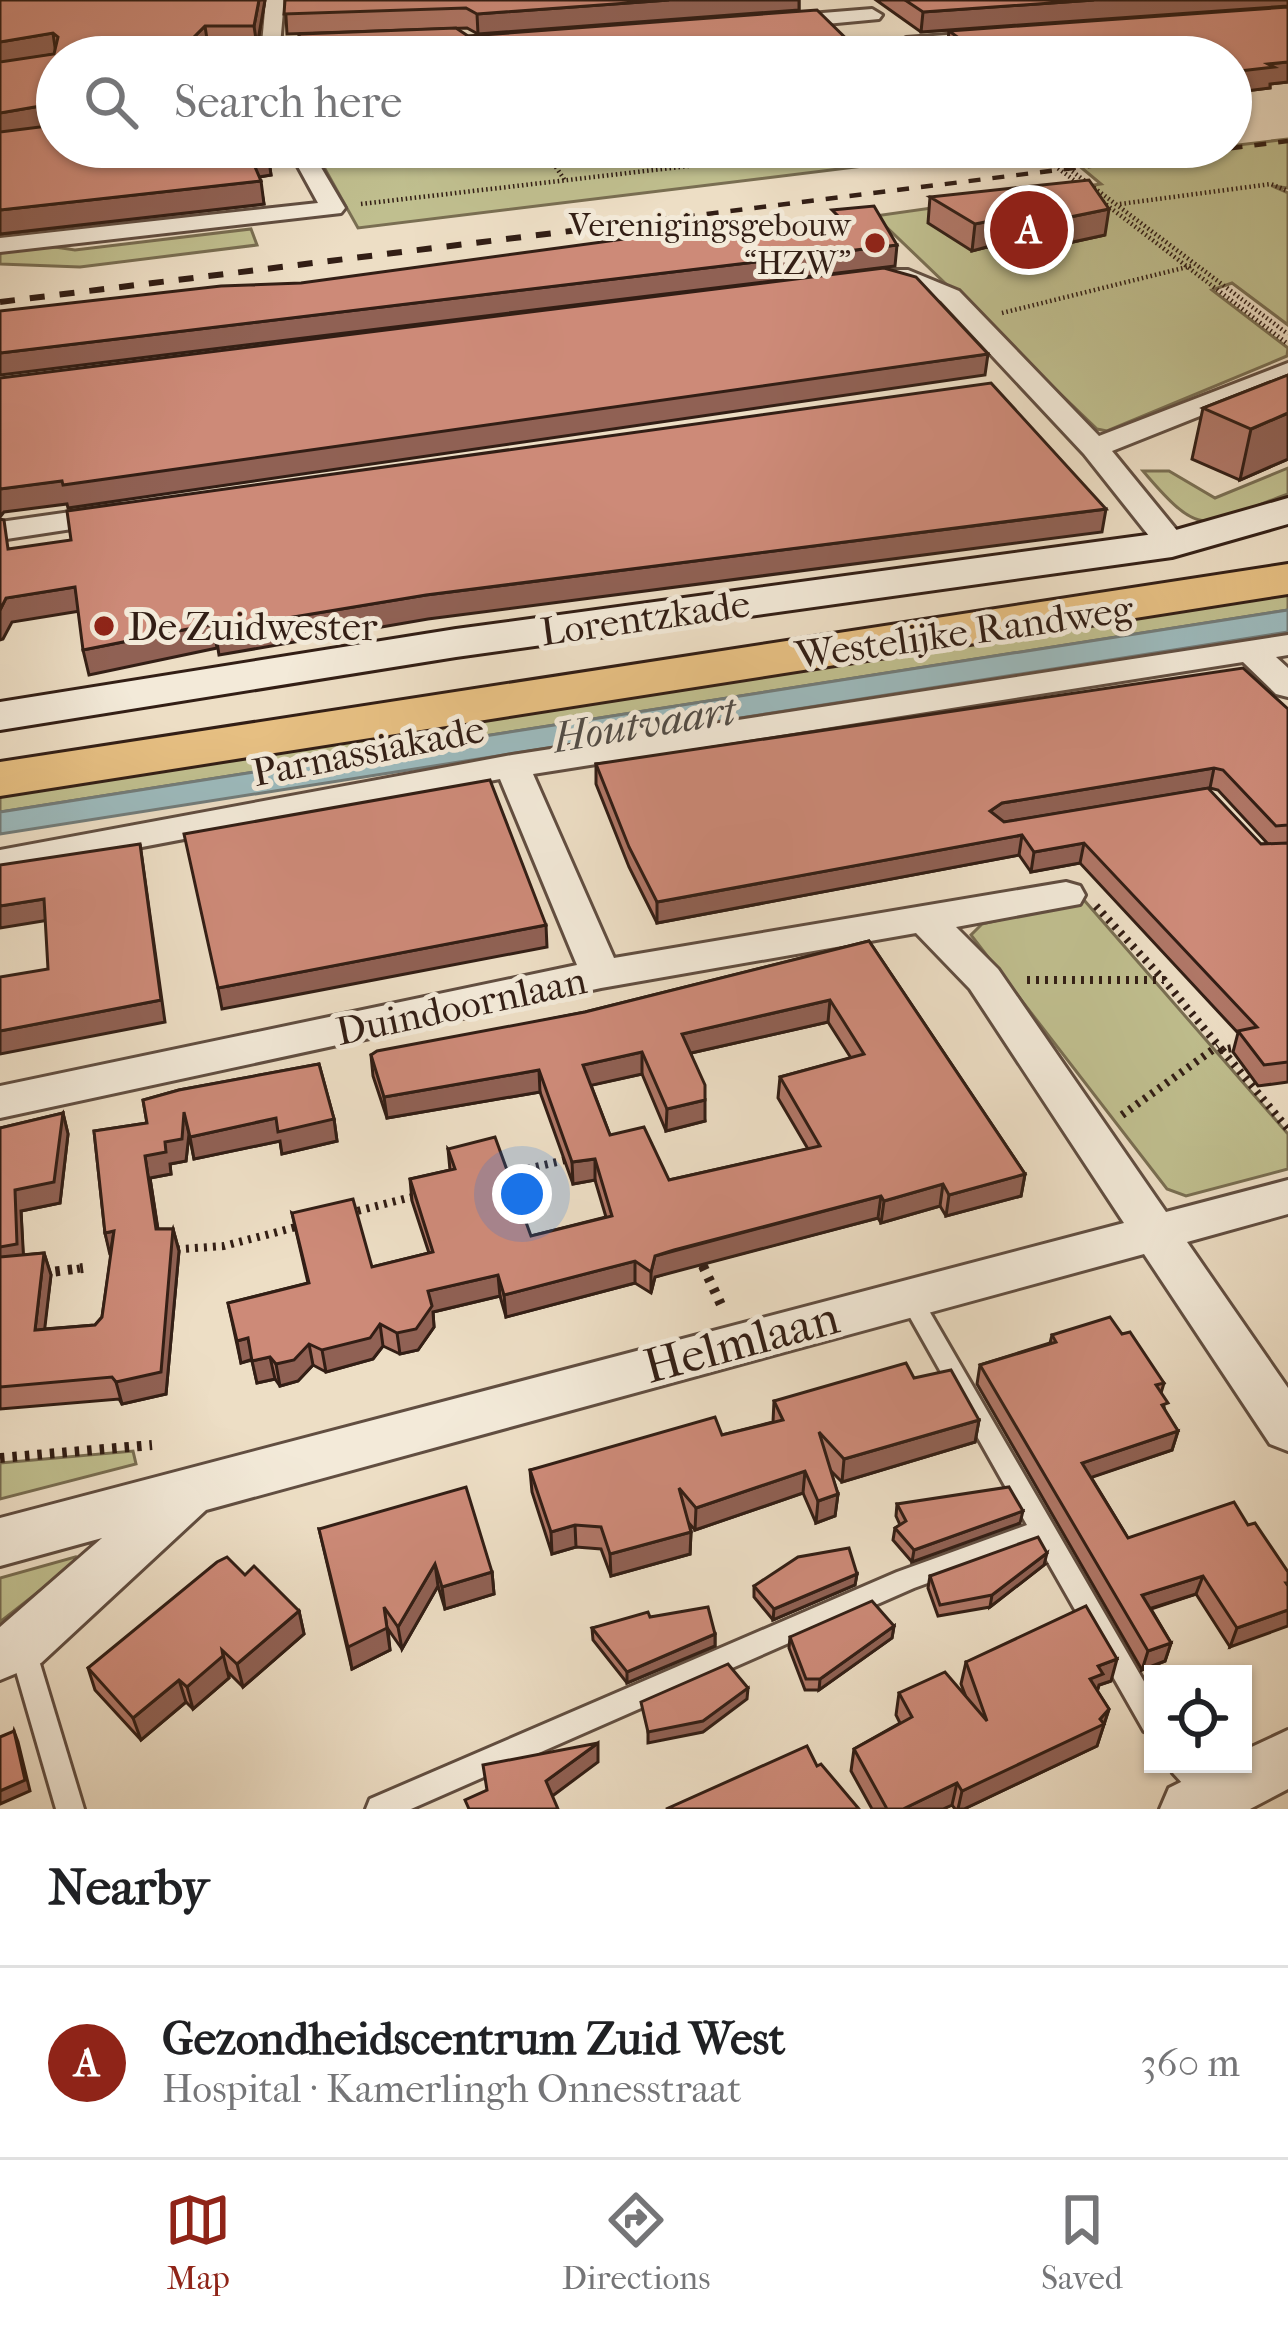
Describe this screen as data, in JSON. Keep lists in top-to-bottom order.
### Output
{
  "streets": {
    "main road": ["Westelijke Randweg"],
    "street": [
      "Lorentzkade",
      "Parnassiakade",
      "Duindoornlaan",
      "Helmlaan"
    ]
  },
  "water": ["Houtvaart"],
  "places": ["Verenigingsgebouw “HZW”", "De Zuidwester"],
  "page": {
    "search": "Search here",
    "pins": "A",
    "heading": "Nearby",
    "list": [
      {
        "mark": "A",
        "name": "Gezondheidscentrum Zuid West",
        "note": "Hospital · Kamerlingh Onnesstraat",
        "value": "360 m"
      }
    ],
    "nav": ["Map", "Directions", "Saved"]
  }
}
